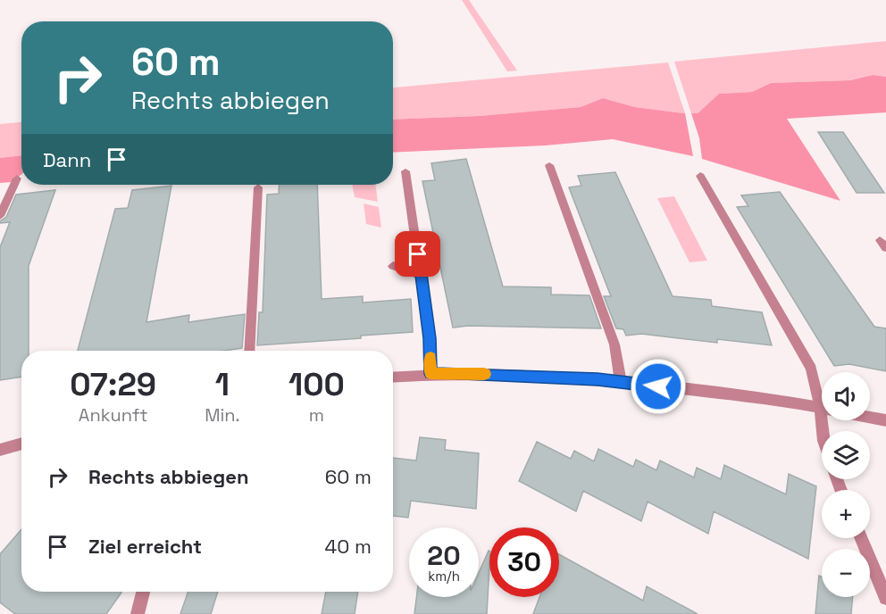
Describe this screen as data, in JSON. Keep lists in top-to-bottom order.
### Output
{
  "page": {
    "turn": ["60 m", "Rechts abbiegen"],
    "then": "Dann",
    "eta": [
      "07:29",
      "Ankunft",
      "1",
      "Min.",
      "100",
      "m"
    ],
    "map_buttons": ["+", "−"],
    "list": [
      {
        "name": "Rechts abbiegen",
        "value": "60 m"
      },
      {
        "name": "Ziel erreicht",
        "value": "40 m"
      }
    ],
    "speed": "20 km/h",
    "limit": "30"
  }
}
